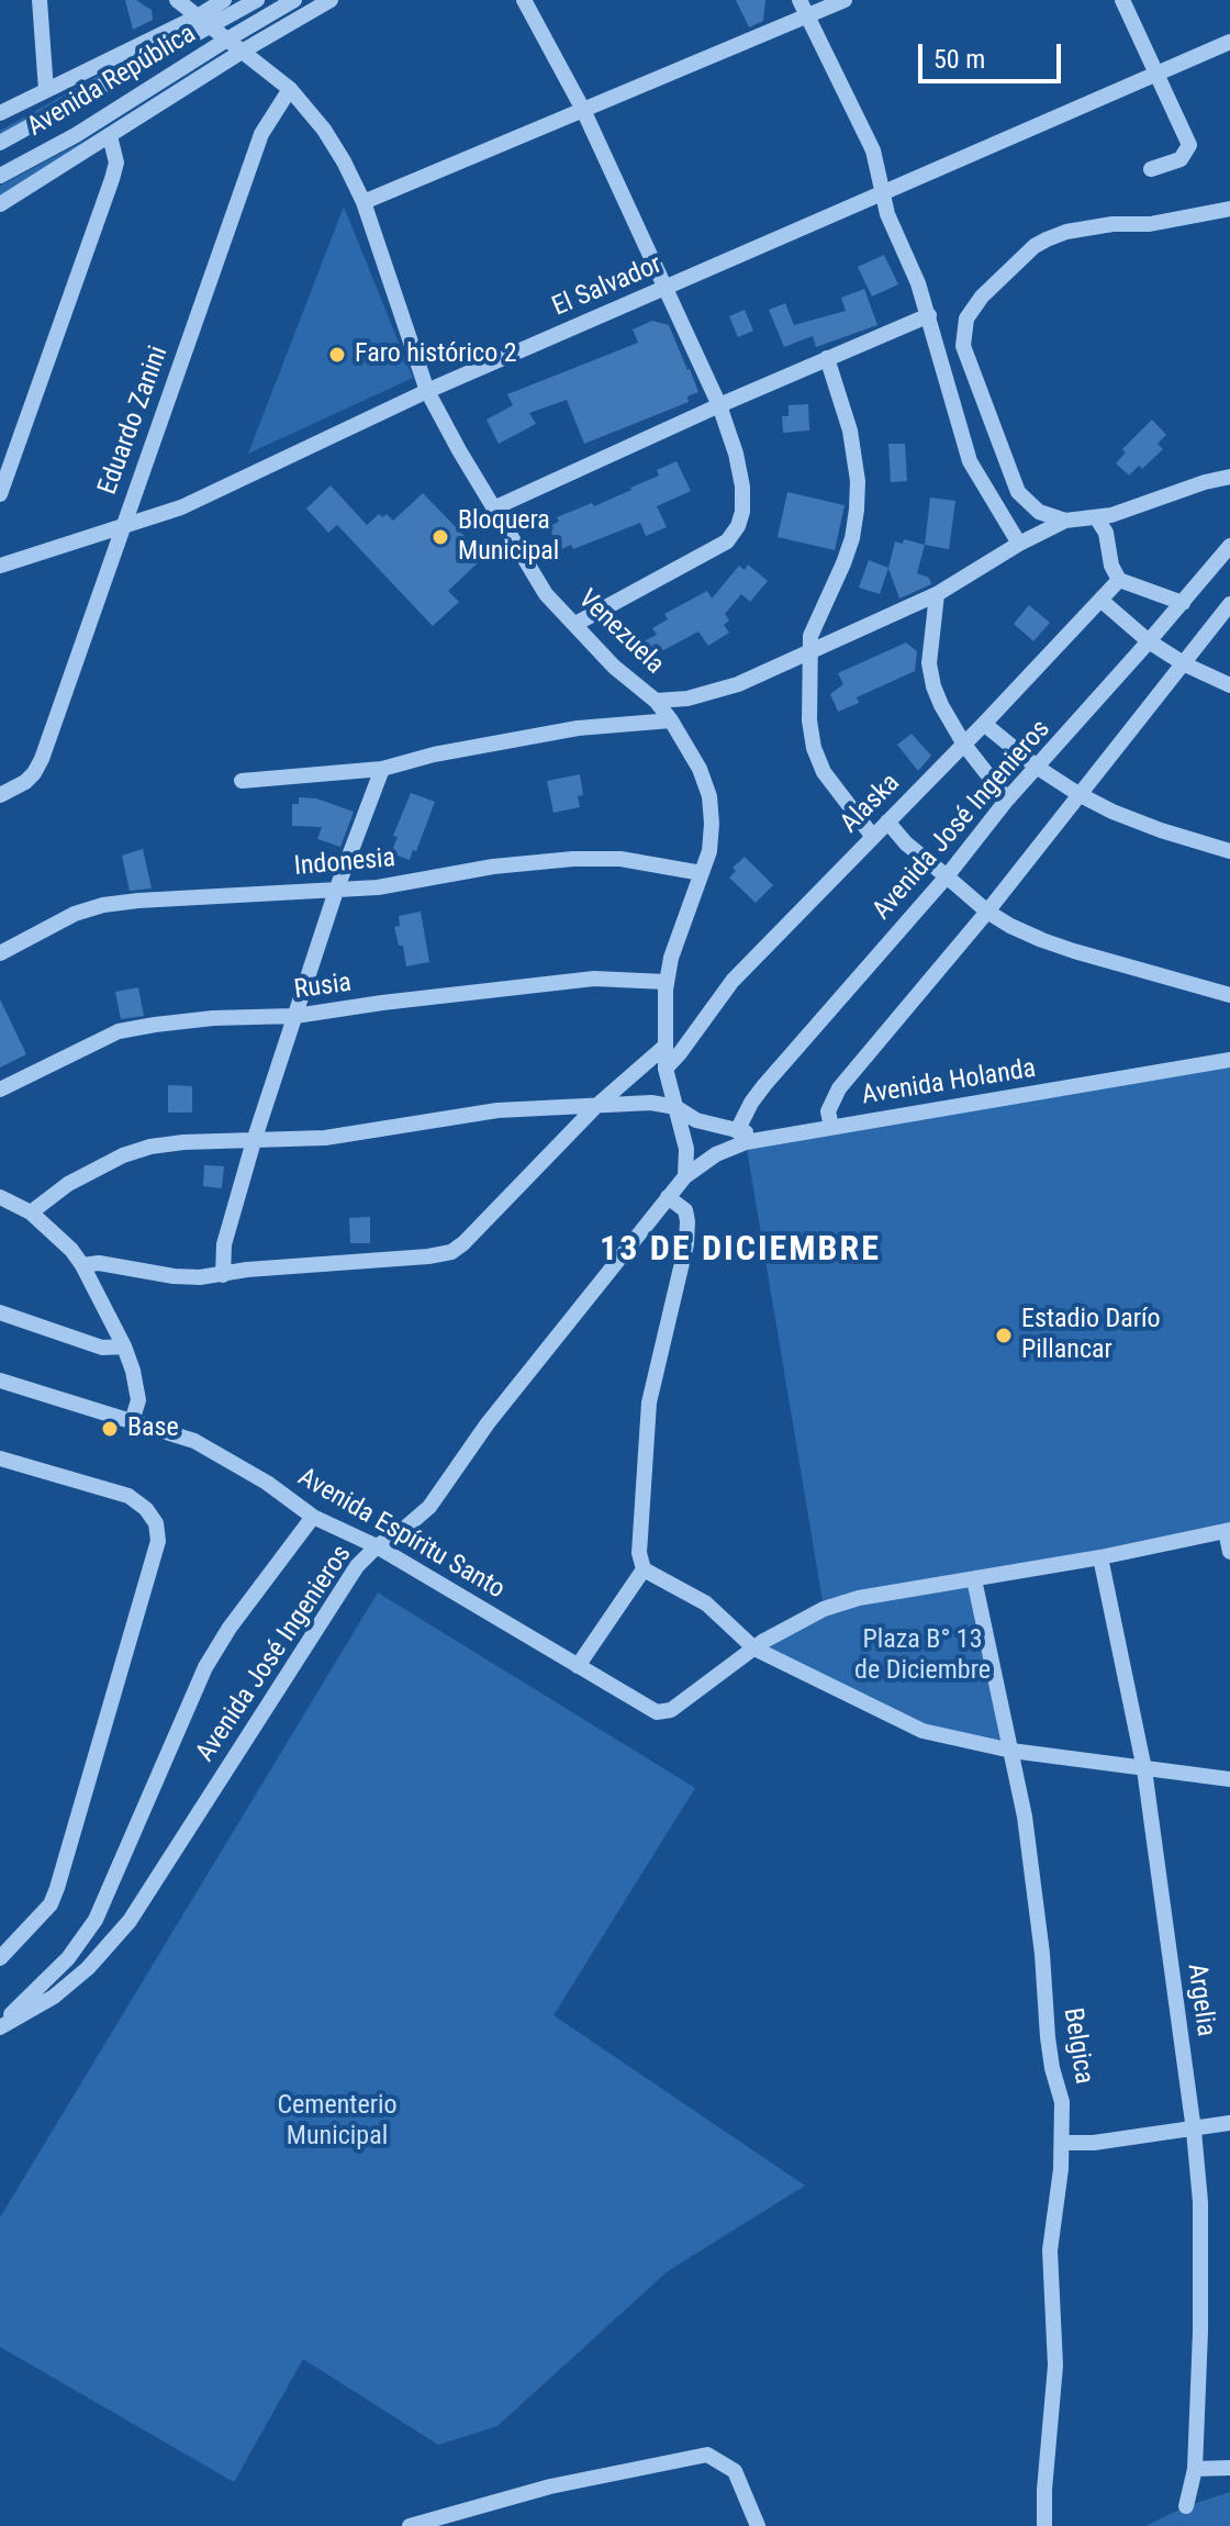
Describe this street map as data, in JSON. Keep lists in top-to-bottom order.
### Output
{
  "streets": {
    "street": [
      "Avenida República",
      "El Salvador",
      "Eduardo Zanini",
      "Venezuela",
      "Alaska",
      "Avenida José Ingenieros",
      "Indonesia",
      "Rusia",
      "Avenida Holanda",
      "Avenida Espíritu Santo",
      "Argelia",
      "Belgica"
    ]
  },
  "crossings": [
    ["Avenida República", "Venezuela"],
    ["El Salvador", "Eduardo Zanini"],
    ["El Salvador", "Venezuela"],
    ["Eduardo Zanini", "Venezuela"],
    ["Venezuela", "Alaska"],
    ["Venezuela", "Avenida José Ingenieros"],
    ["Venezuela", "Indonesia"],
    ["Venezuela", "Rusia"],
    ["Venezuela", "Avenida Holanda"],
    ["Avenida José Ingenieros", "Avenida Holanda"],
    ["Avenida José Ingenieros", "Avenida Espíritu Santo"]
  ],
  "districts": ["13 DE DICIEMBRE"],
  "parks": ["Plaza B° 13 de Diciembre", "Cementerio Municipal"],
  "places": [
    "Faro histórico 2",
    "Bloquera Municipal",
    "Estadio Darío Pillancar",
    "Base"
  ],
  "scale_bar": "50 m"
}
